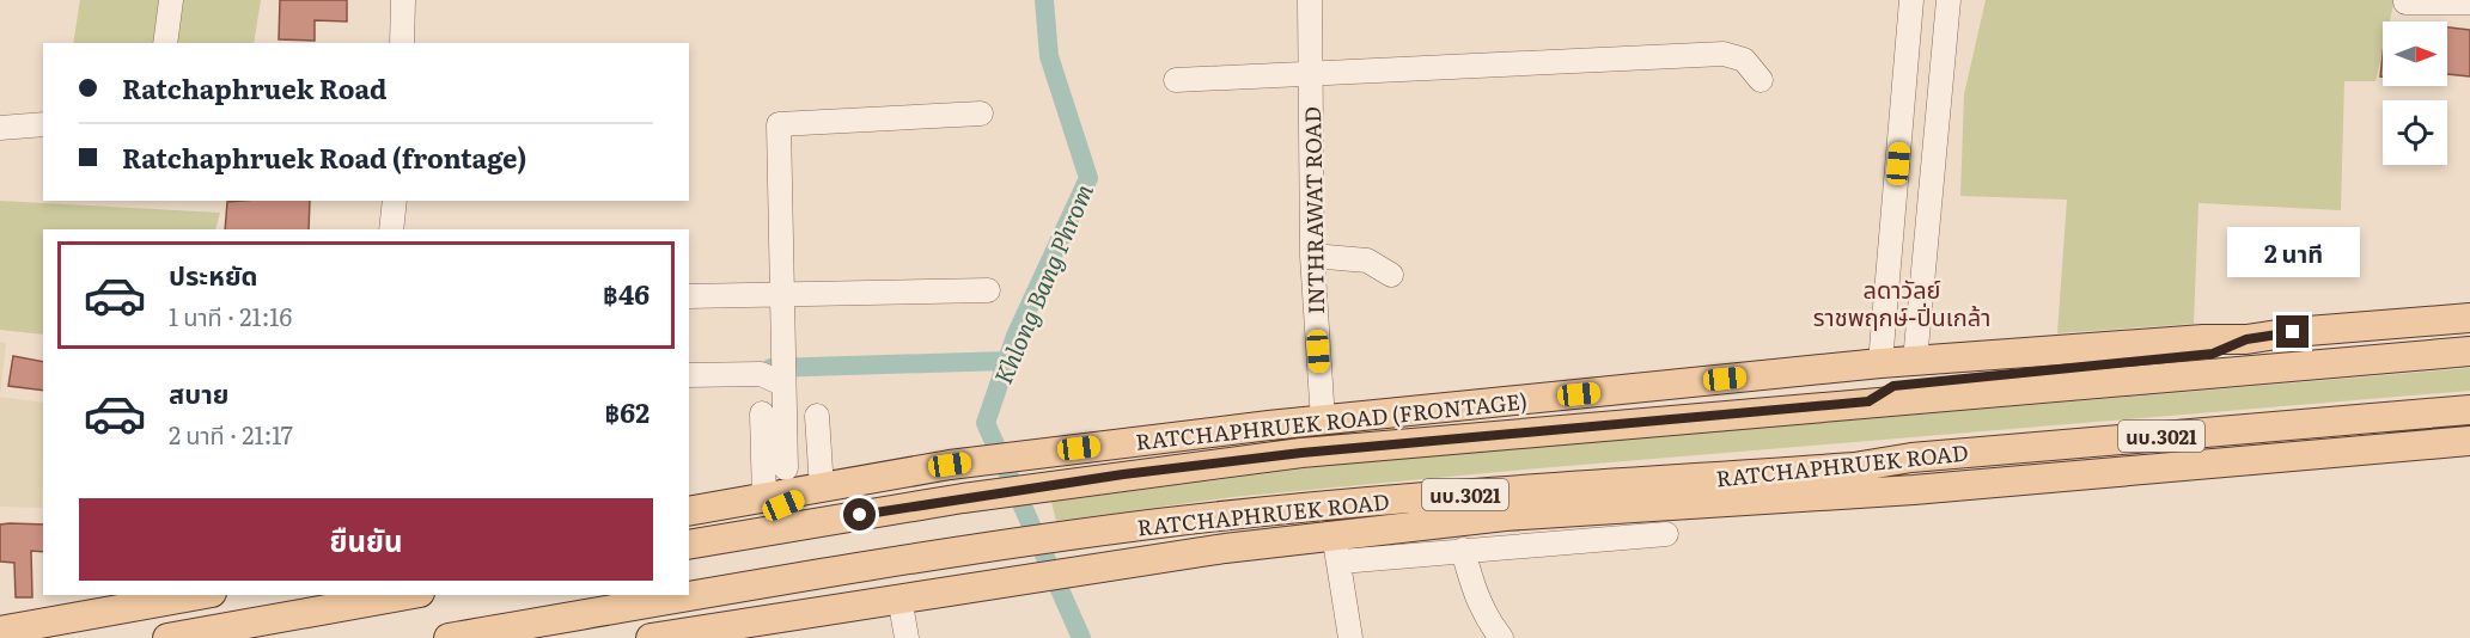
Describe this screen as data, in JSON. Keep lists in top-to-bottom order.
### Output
{
  "streets": {
    "main road": ["RATCHAPHRUEK ROAD (FRONTAGE)", "นบ.3021", "RATCHAPHRUEK ROAD"],
    "street": ["INTHRAWAT ROAD"]
  },
  "crossings": [
    ["INTHRAWAT ROAD", "RATCHAPHRUEK ROAD (FRONTAGE)"]
  ],
  "districts": ["ลดาวัลย์ ราชพฤกษ์-ปิ่นเกล้า"],
  "water": ["Khlong Bang Phrom"],
  "north": "right",
  "page": {
    "banner": ["Ratchaphruek Road", "Ratchaphruek Road (frontage)"],
    "bubble": "2 นาที",
    "list": [
      {
        "name": "ประหยัด",
        "note": "1 นาที · 21:16",
        "value": "฿46"
      },
      {
        "name": "สบาย",
        "note": "2 นาที · 21:17",
        "value": "฿62"
      }
    ],
    "buttons": "ยืนยัน"
  }
}
